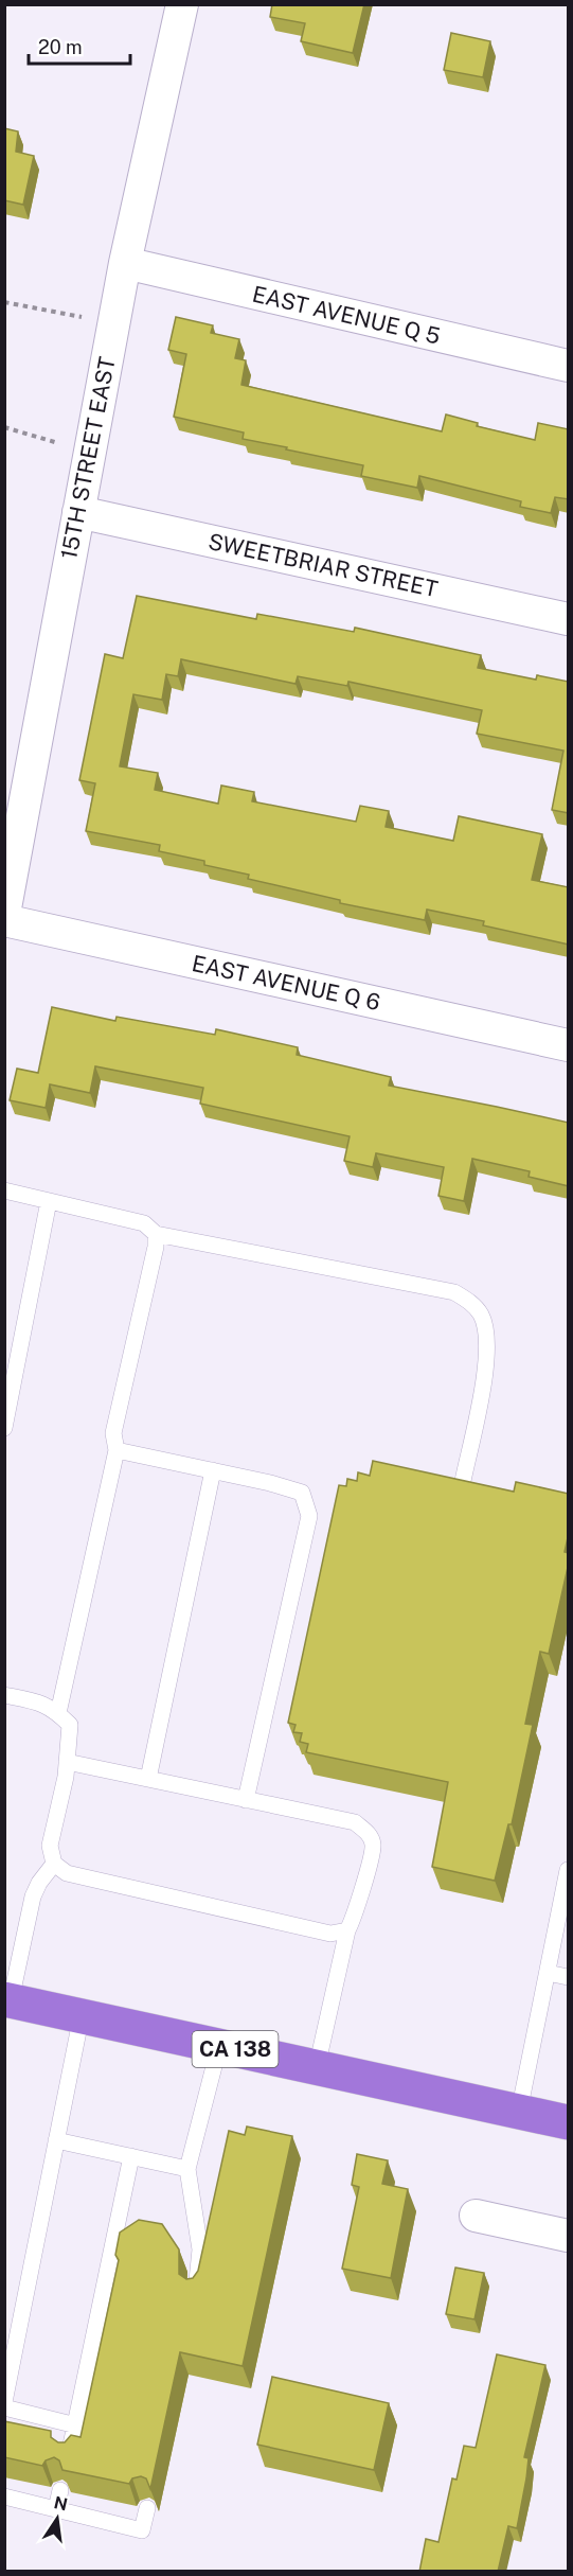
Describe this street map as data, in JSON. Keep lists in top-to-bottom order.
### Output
{
  "streets": {
    "highway": ["CA 138"],
    "street": [
      "EAST AVENUE Q 5",
      "15TH STREET EAST",
      "SWEETBRIAR STREET",
      "EAST AVENUE Q 6"
    ]
  },
  "crossings": [
    ["EAST AVENUE Q 5", "15TH STREET EAST"],
    ["15TH STREET EAST", "SWEETBRIAR STREET"]
  ],
  "scale_bar": "20 m",
  "north": "top"
}
